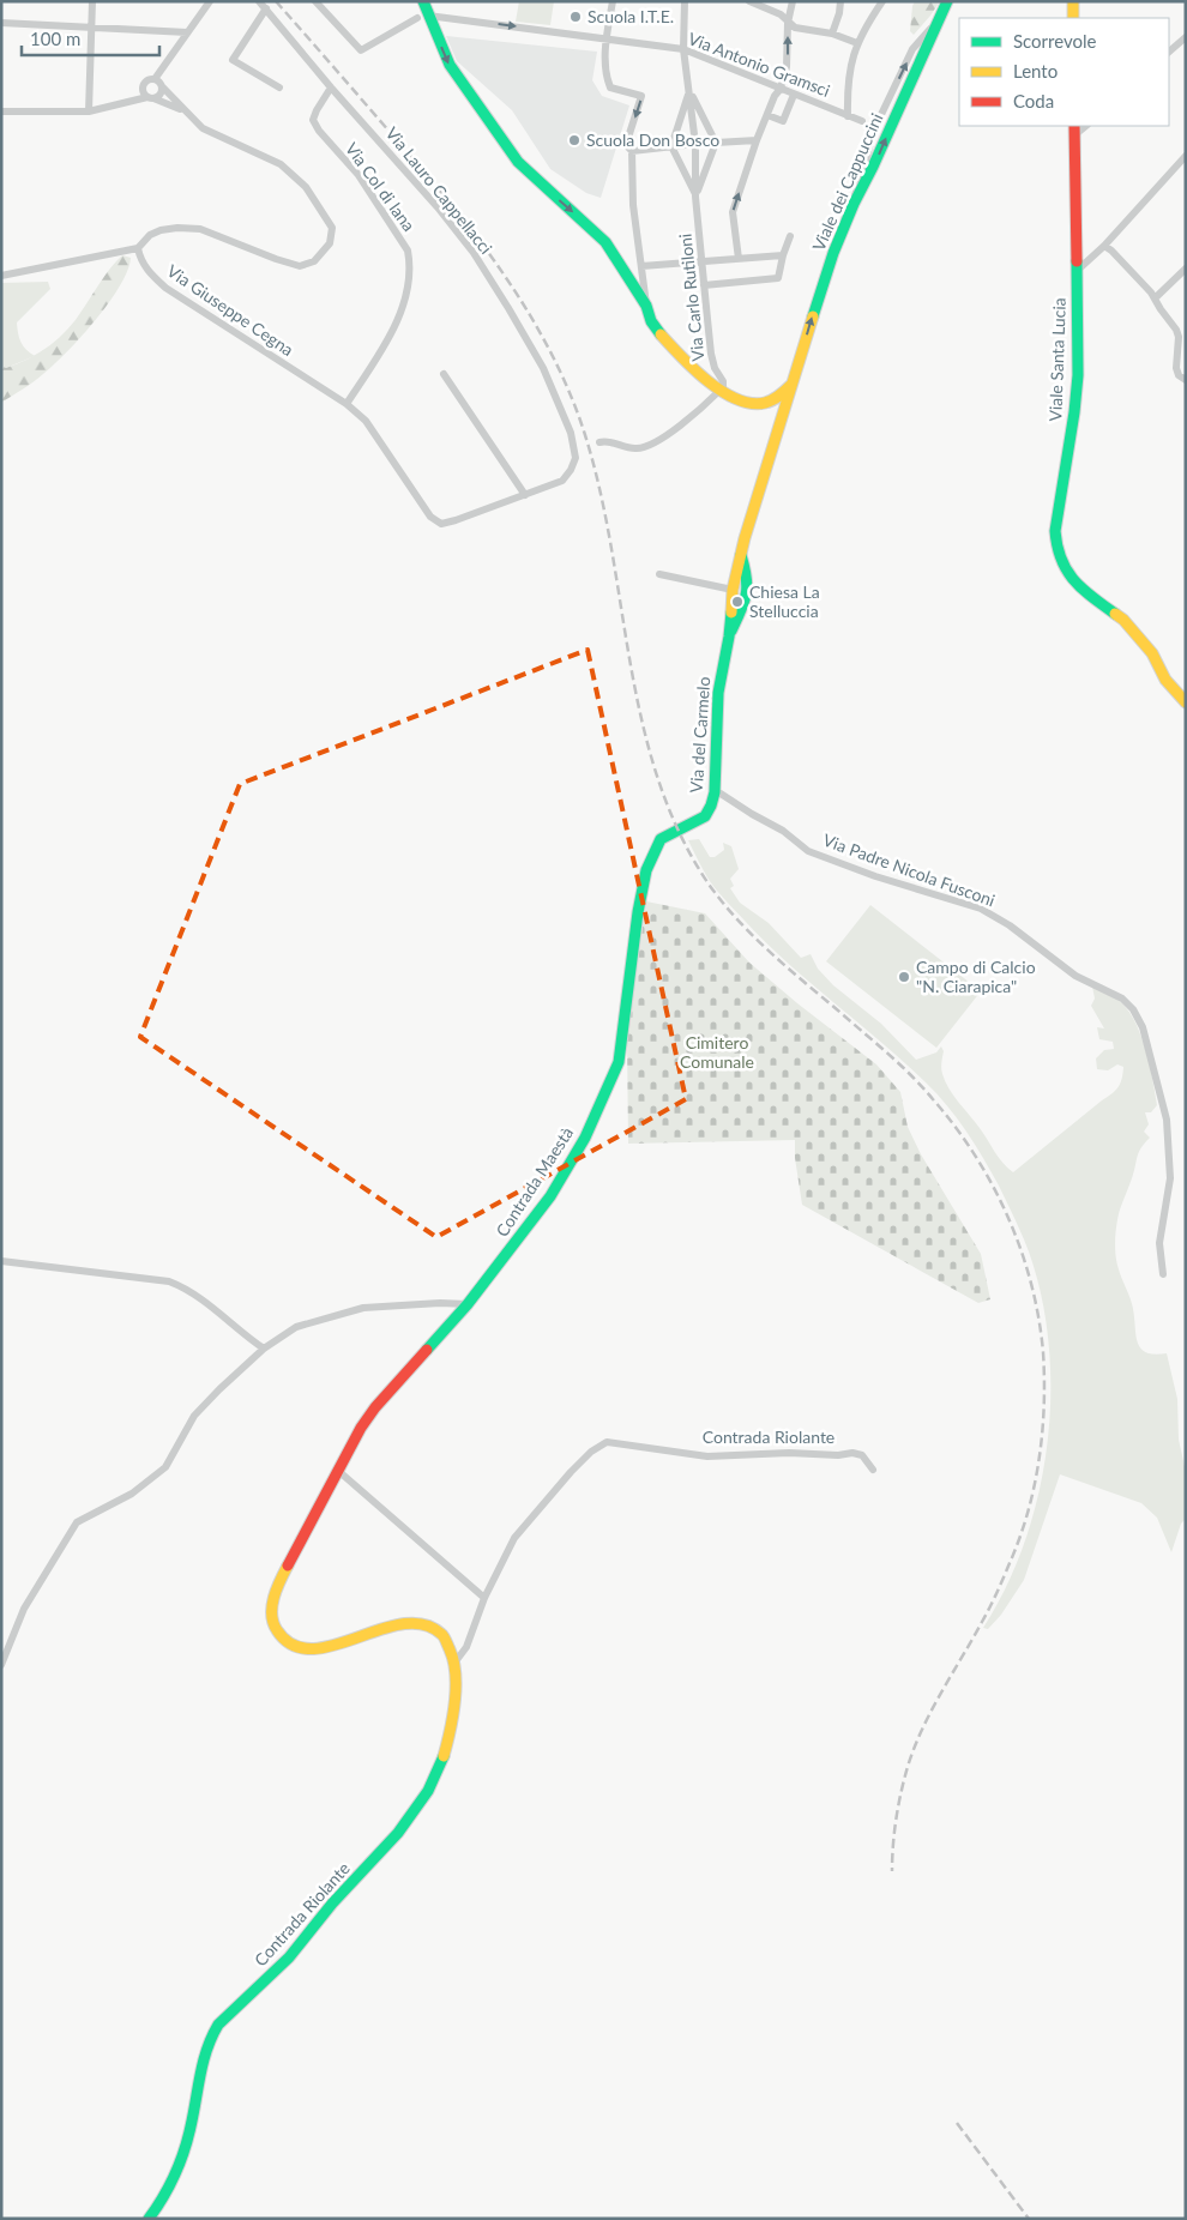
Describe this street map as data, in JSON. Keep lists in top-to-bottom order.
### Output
{
  "streets": {
    "street": [
      "Via Antonio Gramsci",
      "Viale dei Cappuccini",
      "Via Col di lana",
      "Via Lauro Cappellacci",
      "Via Carlo Rutiloni",
      "Via Giuseppe Cegna",
      "Viale Santa Lucia",
      "Via del Carmelo",
      "Via Padre Nicola Fusconi",
      "Contrada Maestà",
      "Contrada Riolante"
    ]
  },
  "crossings": [
    ["Via Antonio Gramsci", "Via Carlo Rutiloni"],
    ["Viale dei Cappuccini", "Via del Carmelo"],
    ["Via Col di lana", "Via Lauro Cappellacci"],
    ["Via Col di lana", "Via Giuseppe Cegna"],
    ["Via Lauro Cappellacci", "Via Giuseppe Cegna"],
    ["Via del Carmelo", "Via Padre Nicola Fusconi"],
    ["Via del Carmelo", "Contrada Maestà"]
  ],
  "one_way": ["Via Antonio Gramsci"],
  "parks": ["Cimitero Comunale"],
  "places": [
    "Scuola I.T.E.",
    "Scuola Don Bosco",
    "Chiesa La Stelluccia",
    "Campo di Calcio \"N. Ciarapica\""
  ],
  "legend": ["Scorrevole", "Lento", "Coda"],
  "scale_bar": "100 m"
}
